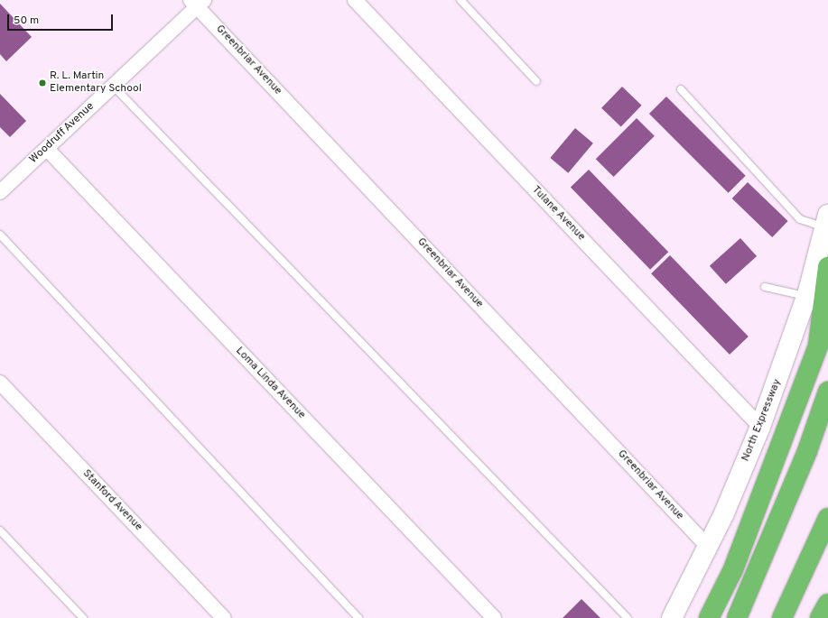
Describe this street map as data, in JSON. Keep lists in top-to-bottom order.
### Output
{
  "streets": {
    "main road": ["North Expressway"],
    "street": [
      "Greenbriar Avenue",
      "Woodruff Avenue",
      "Tulane Avenue",
      "Loma Linda Avenue",
      "Stanford Avenue"
    ]
  },
  "crossings": [
    ["Greenbriar Avenue", "Woodruff Avenue"],
    ["Greenbriar Avenue", "North Expressway"],
    ["Woodruff Avenue", "Loma Linda Avenue"],
    ["Tulane Avenue", "North Expressway"]
  ],
  "places": ["R. L. Martin Elementary School"],
  "scale_bar": "50 m"
}
